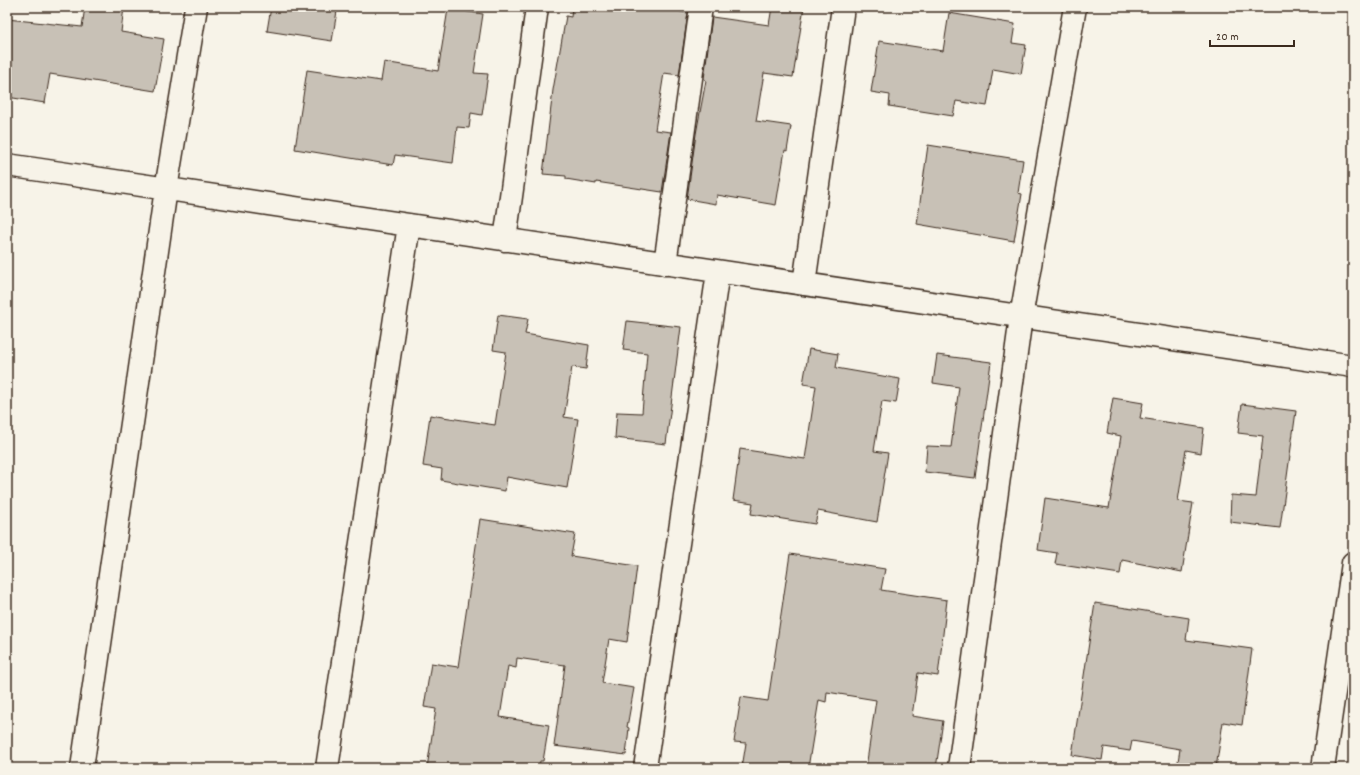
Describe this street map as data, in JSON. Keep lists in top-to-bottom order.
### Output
{
  "scale_bar": "20 m"
}
